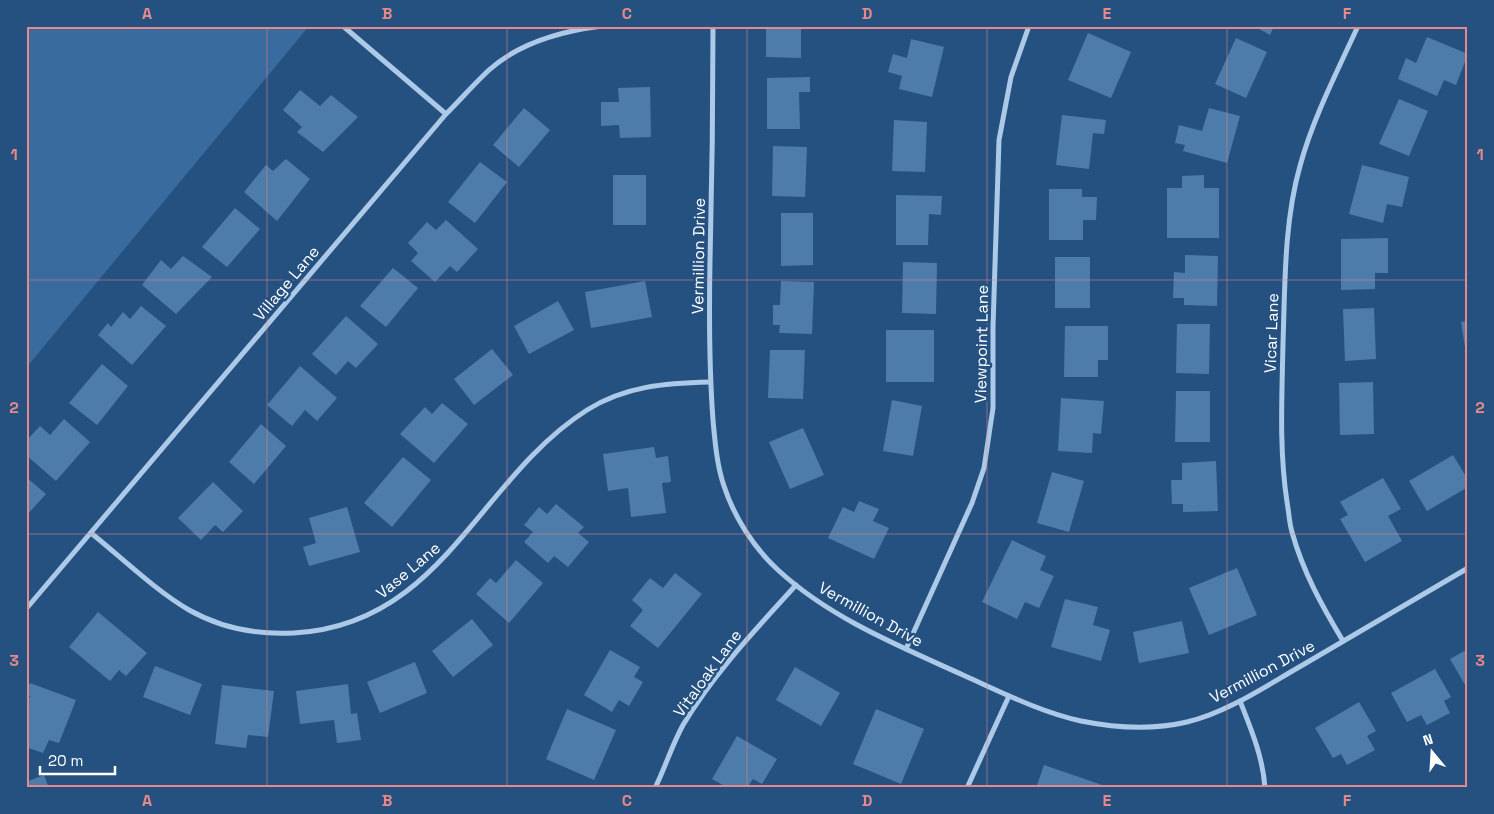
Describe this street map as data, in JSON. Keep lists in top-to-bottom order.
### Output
{
  "streets": {
    "street": [
      "Vermillion Drive",
      "Village Lane",
      "Vicar Lane",
      "Viewpoint Lane",
      "Vase Lane",
      "Vitaloak Lane"
    ]
  },
  "crossings": [
    ["Vermillion Drive", "Vicar Lane"],
    ["Vermillion Drive", "Viewpoint Lane"],
    ["Vermillion Drive", "Vase Lane"],
    ["Vermillion Drive", "Vitaloak Lane"],
    ["Village Lane", "Vase Lane"]
  ],
  "scale_bar": "20 m",
  "north": "top",
  "grid": {
    "columns": [
      "A",
      "B",
      "C",
      "D",
      "E",
      "F"
    ],
    "rows": ["1", "2", "3"]
  }
}
